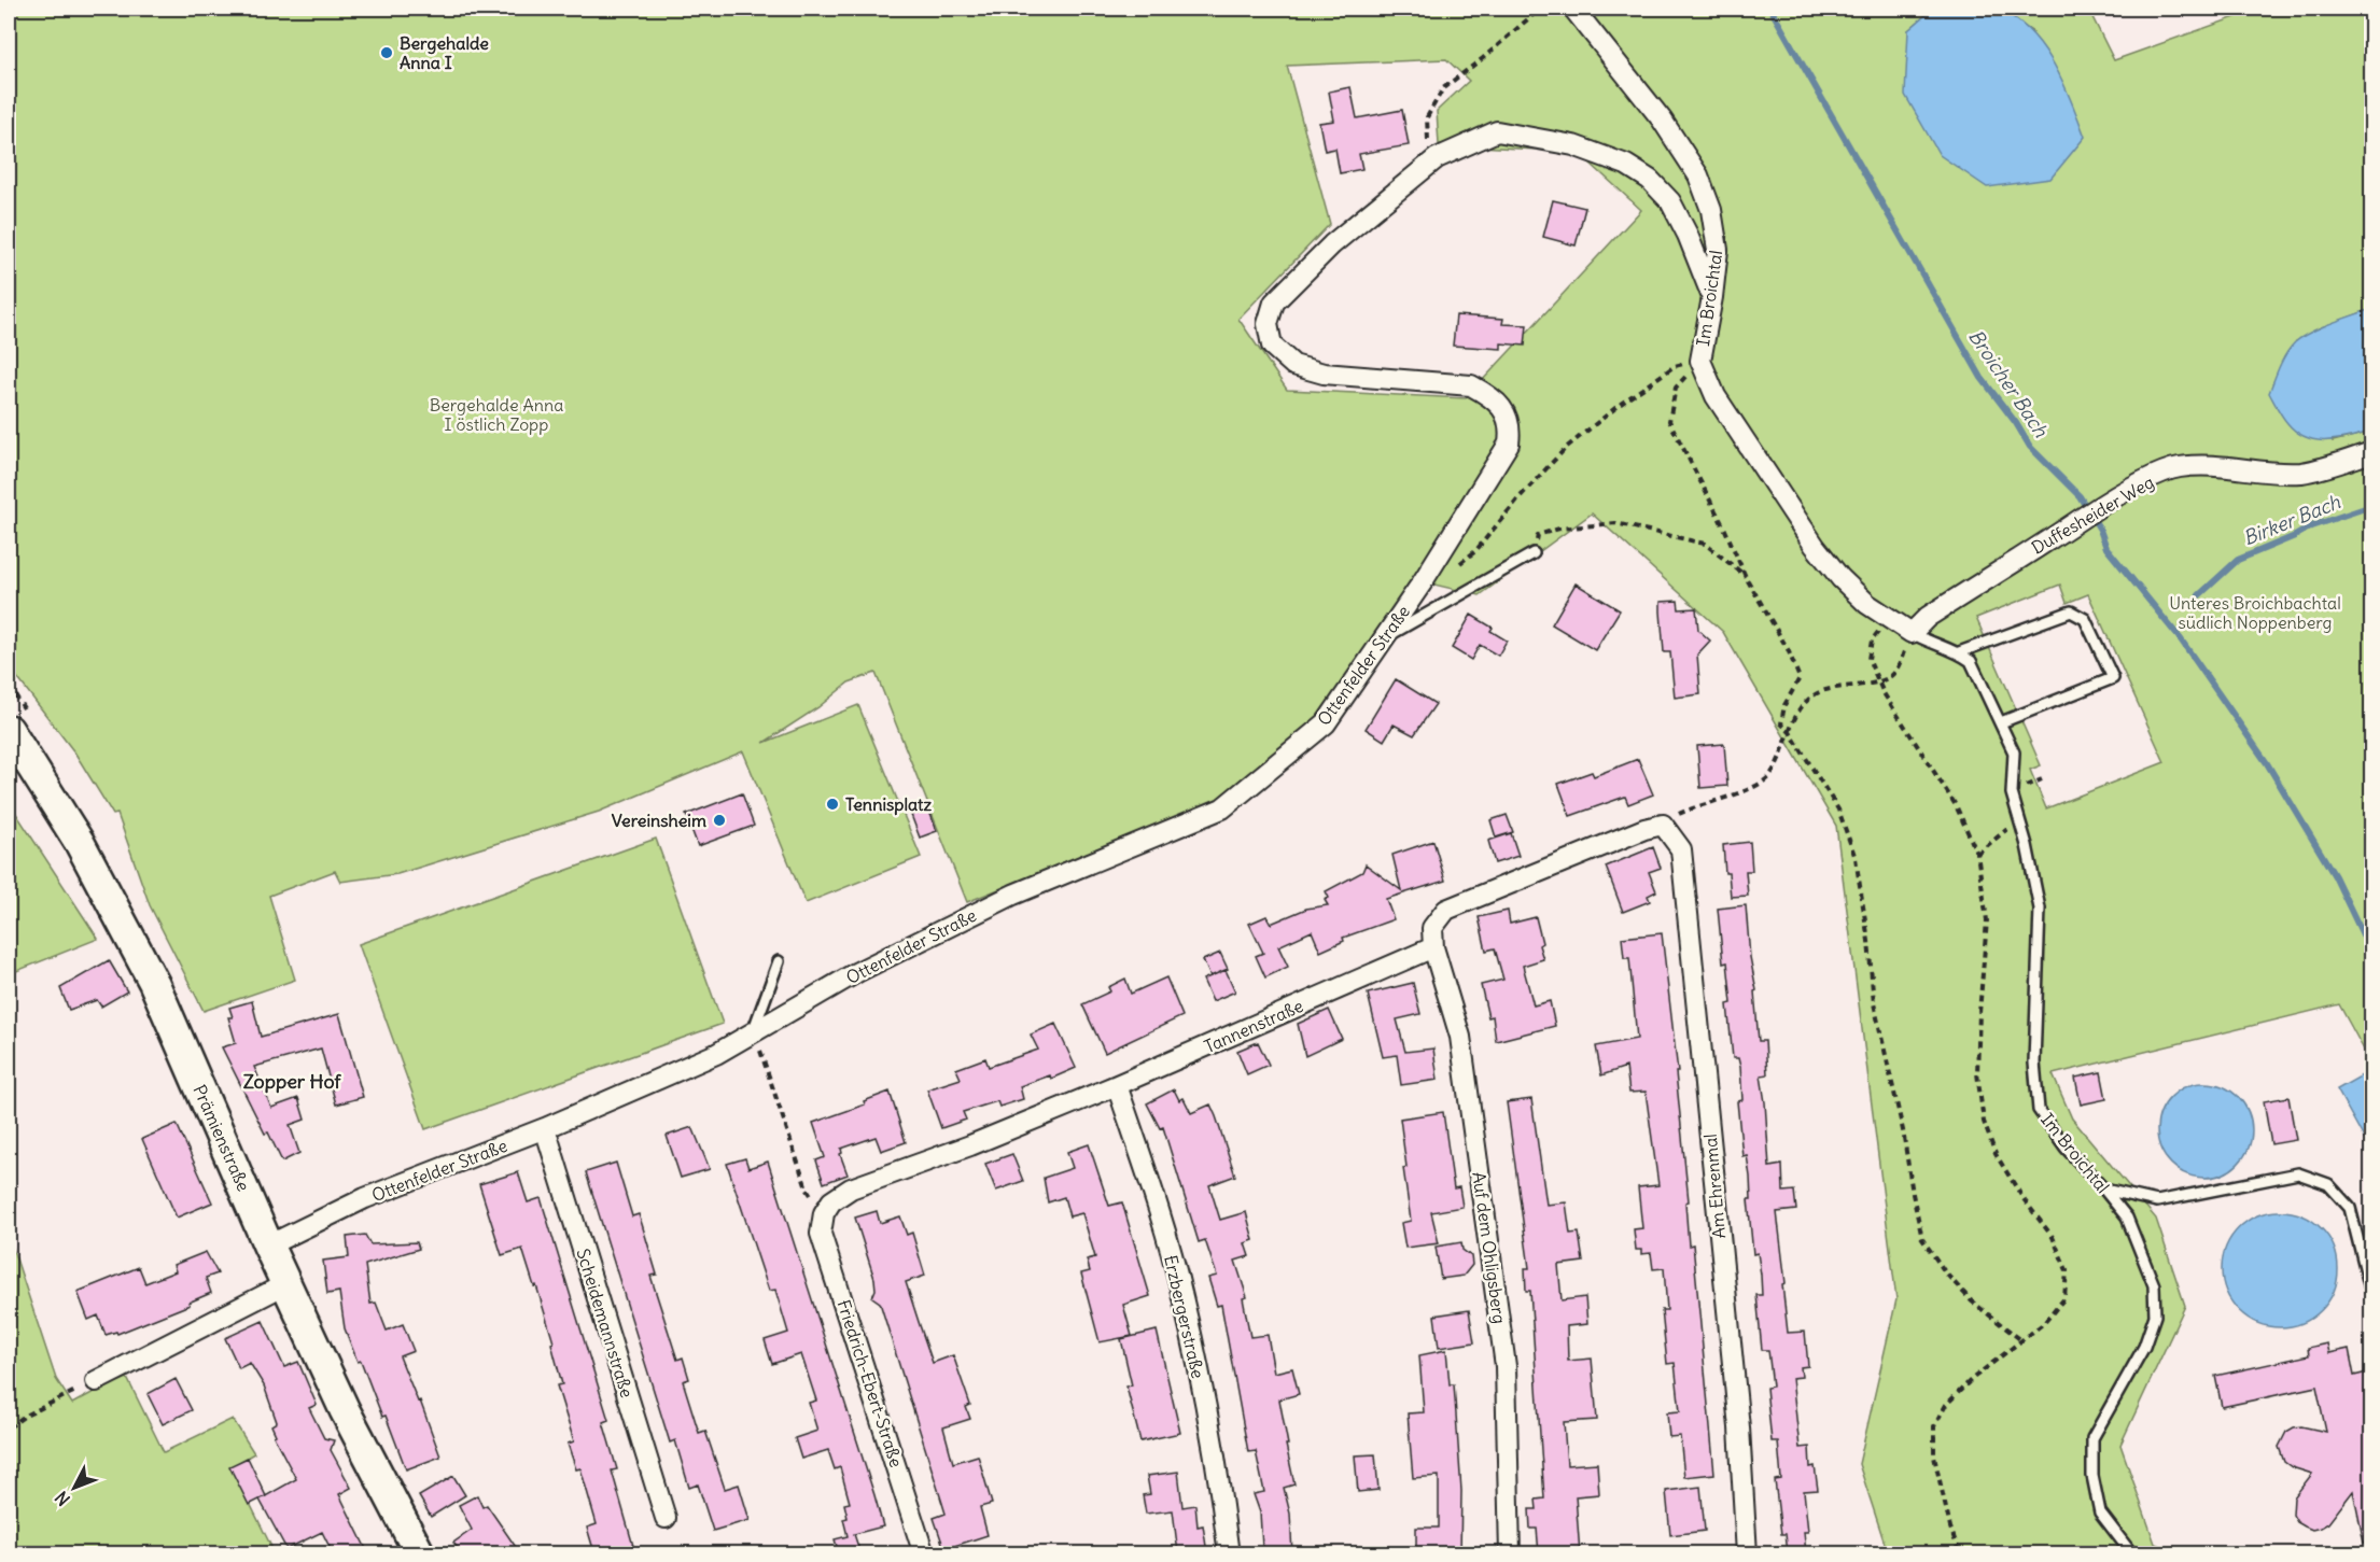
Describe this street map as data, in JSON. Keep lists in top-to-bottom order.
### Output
{
  "streets": {
    "main road": ["Prämienstraße"],
    "street": [
      "Im Broichtal",
      "Duffesheider Weg",
      "Ottenfelder Straße",
      "Tannenstraße",
      "Am Ehrenmal",
      "Auf dem Ohligsberg",
      "Erzbergerstraße",
      "Scheidemannstraße",
      "Friedrich-Ebert-Straße"
    ]
  },
  "crossings": [
    ["Im Broichtal", "Duffesheider Weg"],
    ["Im Broichtal", "Ottenfelder Straße"],
    ["Ottenfelder Straße", "Prämienstraße"],
    ["Ottenfelder Straße", "Scheidemannstraße"],
    ["Tannenstraße", "Auf dem Ohligsberg"],
    ["Tannenstraße", "Erzbergerstraße"],
    ["Tannenstraße", "Friedrich-Ebert-Straße"]
  ],
  "districts": ["Zopper Hof"],
  "water": ["Broicher Bach", "Birker Bach"],
  "parks": ["Bergehalde Anna I östlich Zopp", "Unteres Broichbachtal südlich Noppenberg"],
  "places": ["Bergehalde Anna I", "Tennisplatz", "Vereinsheim"],
  "north": "bottom left"
}
